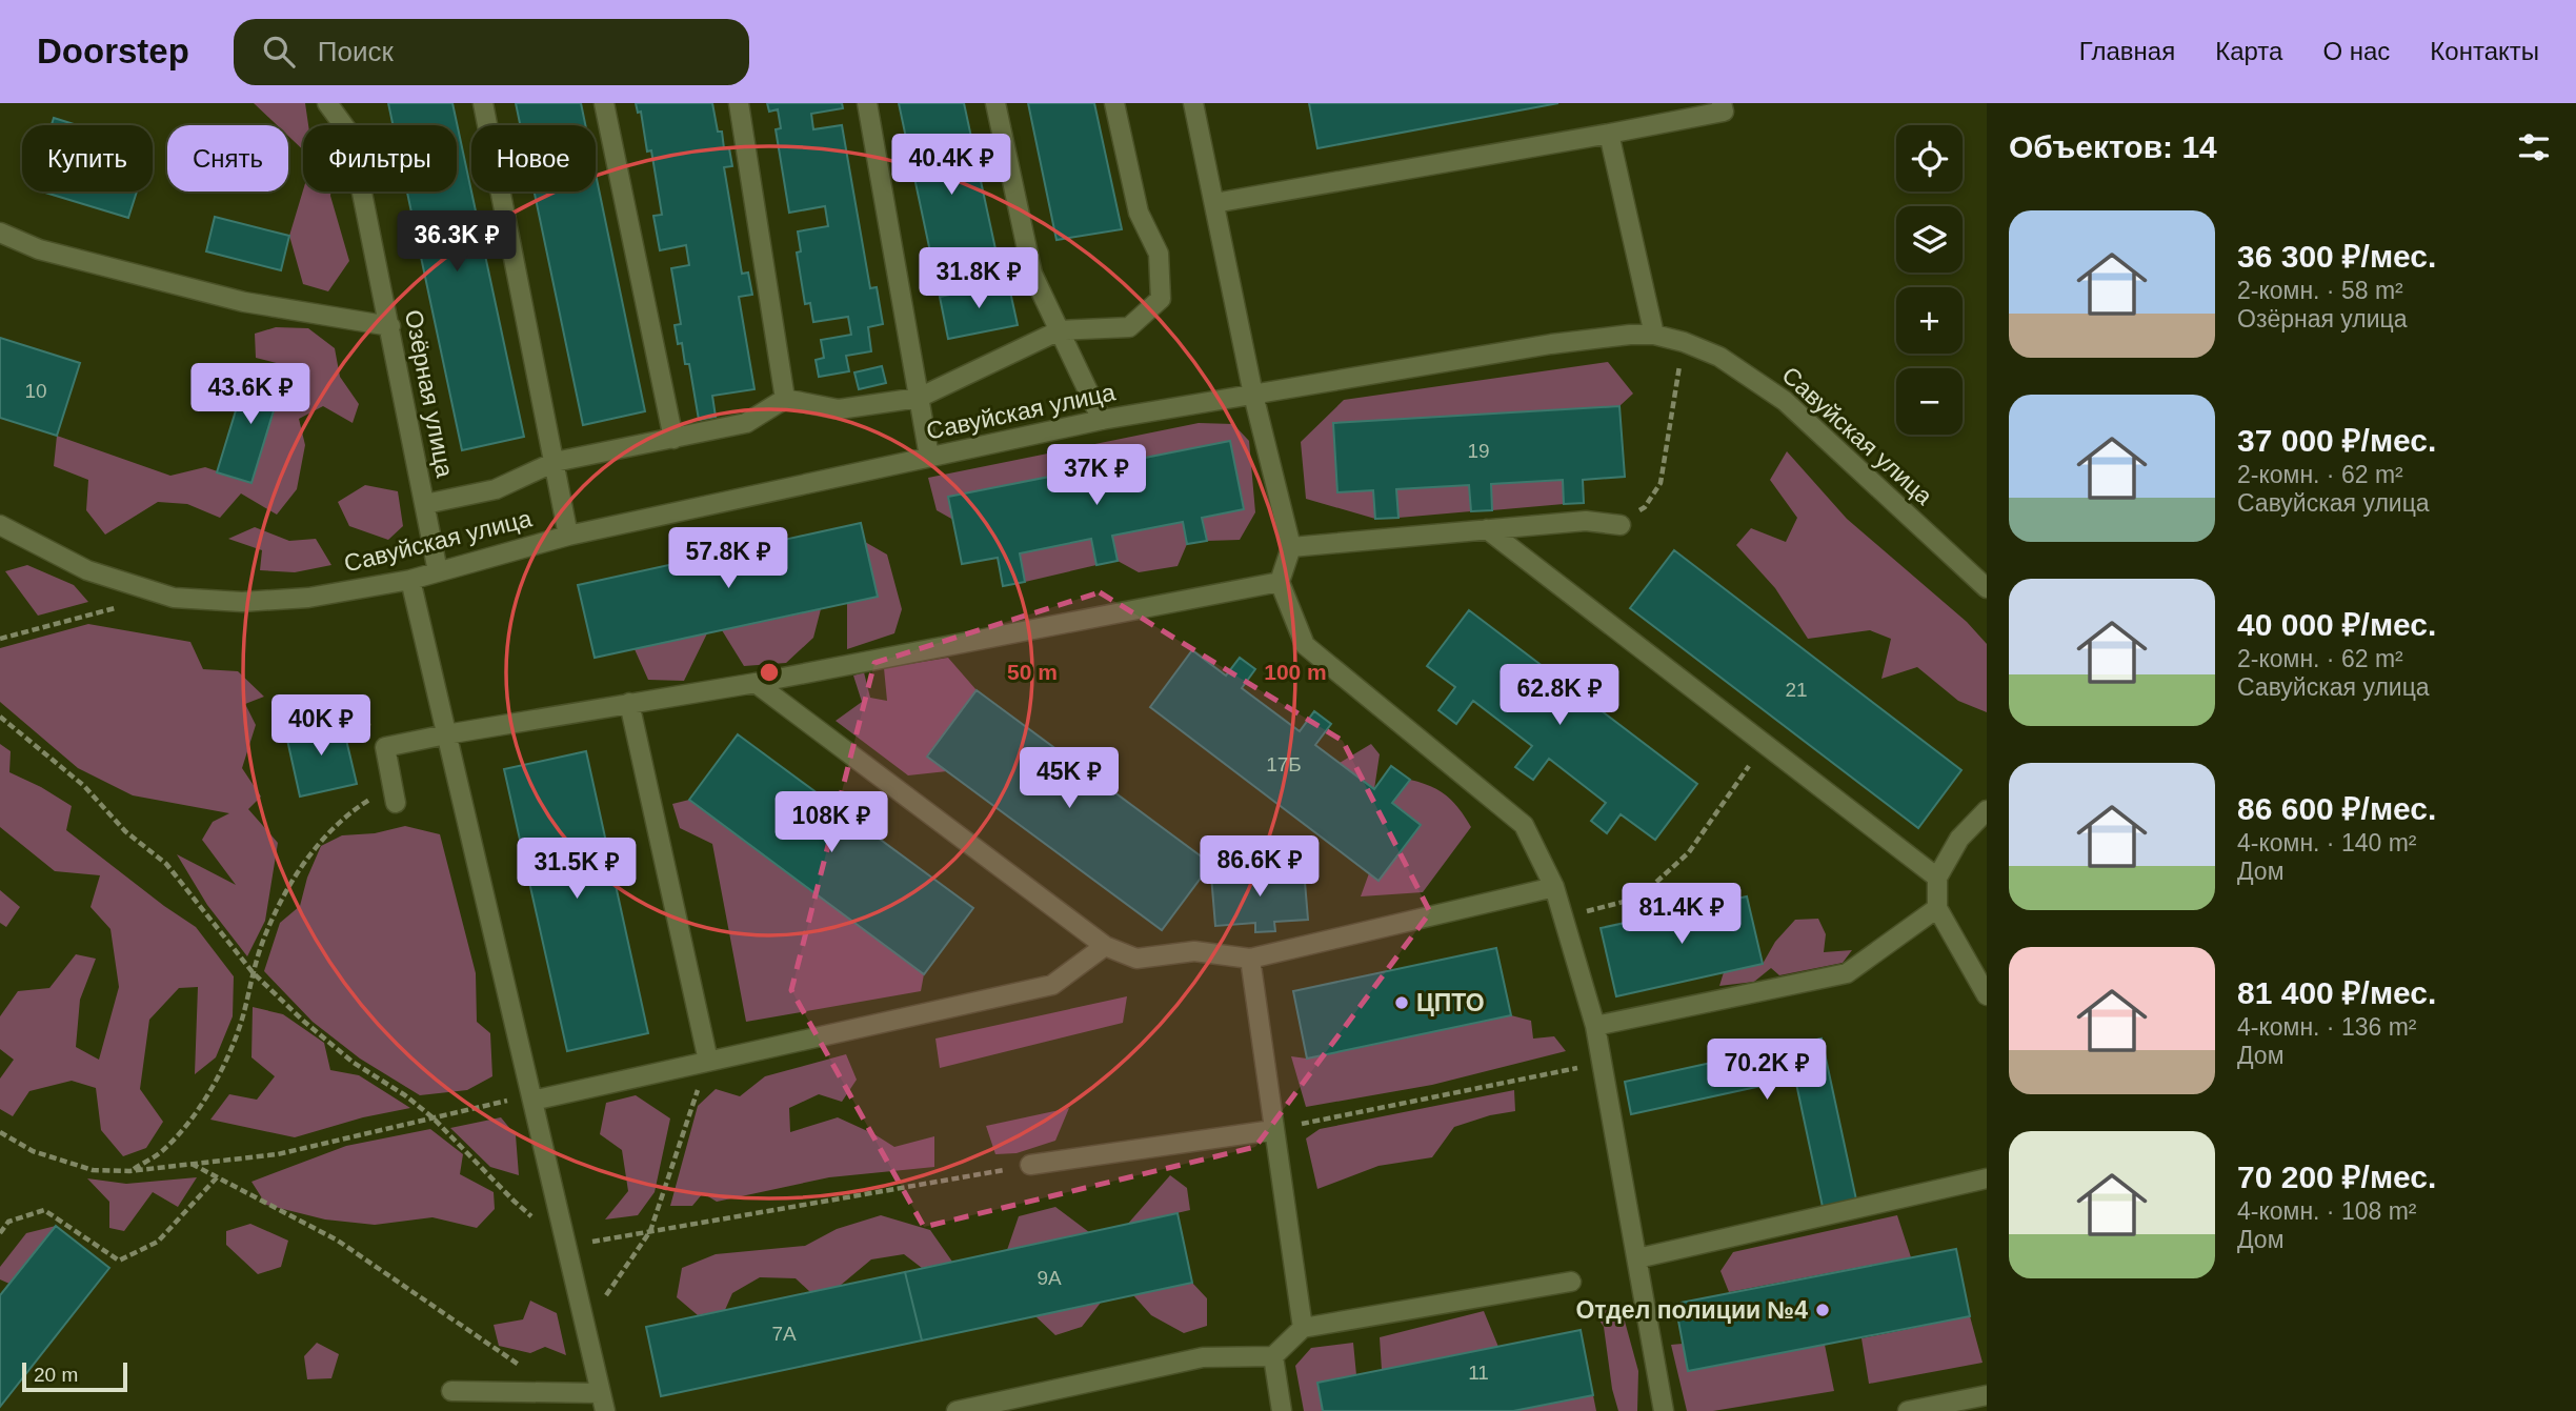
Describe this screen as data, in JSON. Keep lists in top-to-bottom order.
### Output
{
  "streets": {
    "street": ["Озёрная улица", "Савуйская улица"]
  },
  "crossings": [
    ["Озёрная улица", "Савуйская улица"]
  ],
  "places": ["ЦПТО", "Отдел полиции №4"],
  "house_numbers": [
    "10",
    "19",
    "21",
    "17Б",
    "9А",
    "7А",
    "11"
  ],
  "scale_bar": "20 m",
  "page": {
    "header": "Doorstep",
    "search": "Поиск",
    "nav": [
      "Главная",
      "Карта",
      "О нас",
      "Контакты"
    ],
    "heading": "Объектов: 14",
    "map_buttons": ["+", "−"],
    "chip": [
      "Купить",
      "Снять",
      "Фильтры",
      "Новое"
    ],
    "price": [
      "40.4K ₽",
      "36.3K ₽",
      "31.8K ₽",
      "43.6K ₽",
      "37K ₽",
      "57.8K ₽",
      "62.8K ₽",
      "40K ₽",
      "45K ₽",
      "108K ₽",
      "86.6K ₽",
      "31.5K ₽",
      "81.4K ₽",
      "70.2K ₽"
    ],
    "list": [
      {
        "name": "36 300 ₽/мес.",
        "note": "2-комн. · 58 m² · Озёрная улица"
      },
      {
        "name": "37 000 ₽/мес.",
        "note": "2-комн. · 62 m² · Савуйская улица"
      },
      {
        "name": "40 000 ₽/мес.",
        "note": "2-комн. · 62 m² · Савуйская улица"
      },
      {
        "name": "86 600 ₽/мес.",
        "note": "4-комн. · 140 m² · Дом"
      },
      {
        "name": "81 400 ₽/мес.",
        "note": "4-комн. · 136 m² · Дом"
      },
      {
        "name": "70 200 ₽/мес.",
        "note": "4-комн. · 108 m² · Дом"
      }
    ],
    "scale": "20 m"
  },
  "rings": ["50 m", "100 m"]
}
